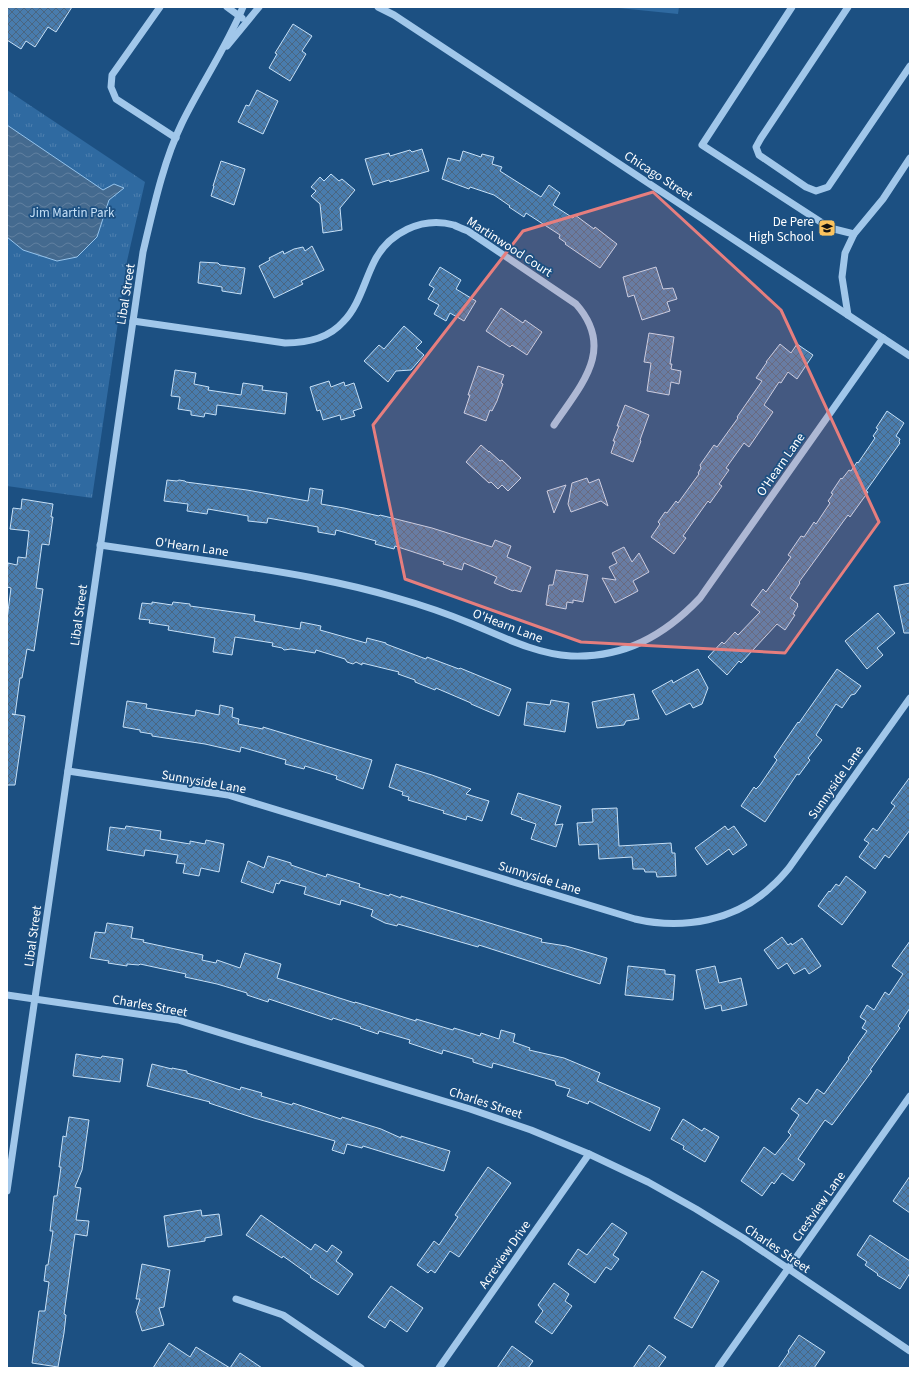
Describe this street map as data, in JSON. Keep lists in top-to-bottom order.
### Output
{
  "streets": {
    "street": [
      "Chicago Street",
      "Martinwood Court",
      "Libal Street",
      "O'Hearn Lane",
      "Sunnyside Lane",
      "Charles Street",
      "Crestview Lane",
      "Acreview Drive"
    ]
  },
  "crossings": [
    ["Chicago Street", "O'Hearn Lane"],
    ["Martinwood Court", "Libal Street"],
    ["Libal Street", "O'Hearn Lane"],
    ["Libal Street", "Sunnyside Lane"],
    ["Libal Street", "Charles Street"],
    ["Charles Street", "Crestview Lane"],
    ["Charles Street", "Acreview Drive"]
  ],
  "parks": ["Jim Martin Park"],
  "places": {
    "school or university": ["De Pere High School"]
  }
}
